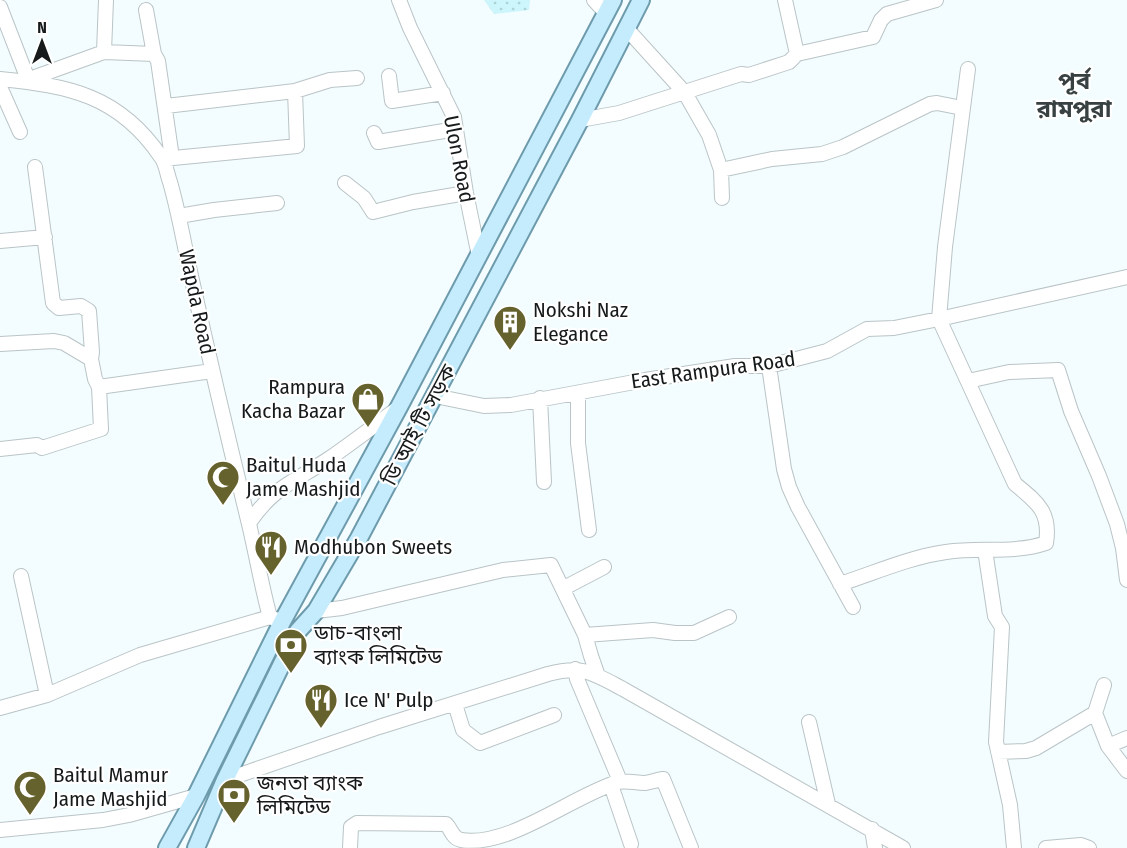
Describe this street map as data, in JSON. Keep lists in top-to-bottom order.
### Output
{
  "streets": {
    "main road": ["ডি আই টি সড়ক"],
    "street": ["Ulon Road", "Wapda Road", "East Rampura Road"]
  },
  "crossings": [
    ["Ulon Road", "ডি আই টি সড়ক"],
    ["Wapda Road", "ডি আই টি সড়ক"],
    ["East Rampura Road", "ডি আই টি সড়ক"]
  ],
  "districts": ["পূর্ব রামপুরা"],
  "places": {
    "building": ["Nokshi Naz Elegance"],
    "shop": ["Rampura Kacha Bazar"],
    "mosque": ["Baitul Huda Jame Mashjid", "Baitul Mamur Jame Mashjid"],
    "restaurant": ["Modhubon Sweets", "Ice N' Pulp"],
    "bank": ["ডাচ-বাংলা ব্যাংক লিমিটেড", "জনতা ব্যাংক লিমিটেড"]
  },
  "north": "top"
}
